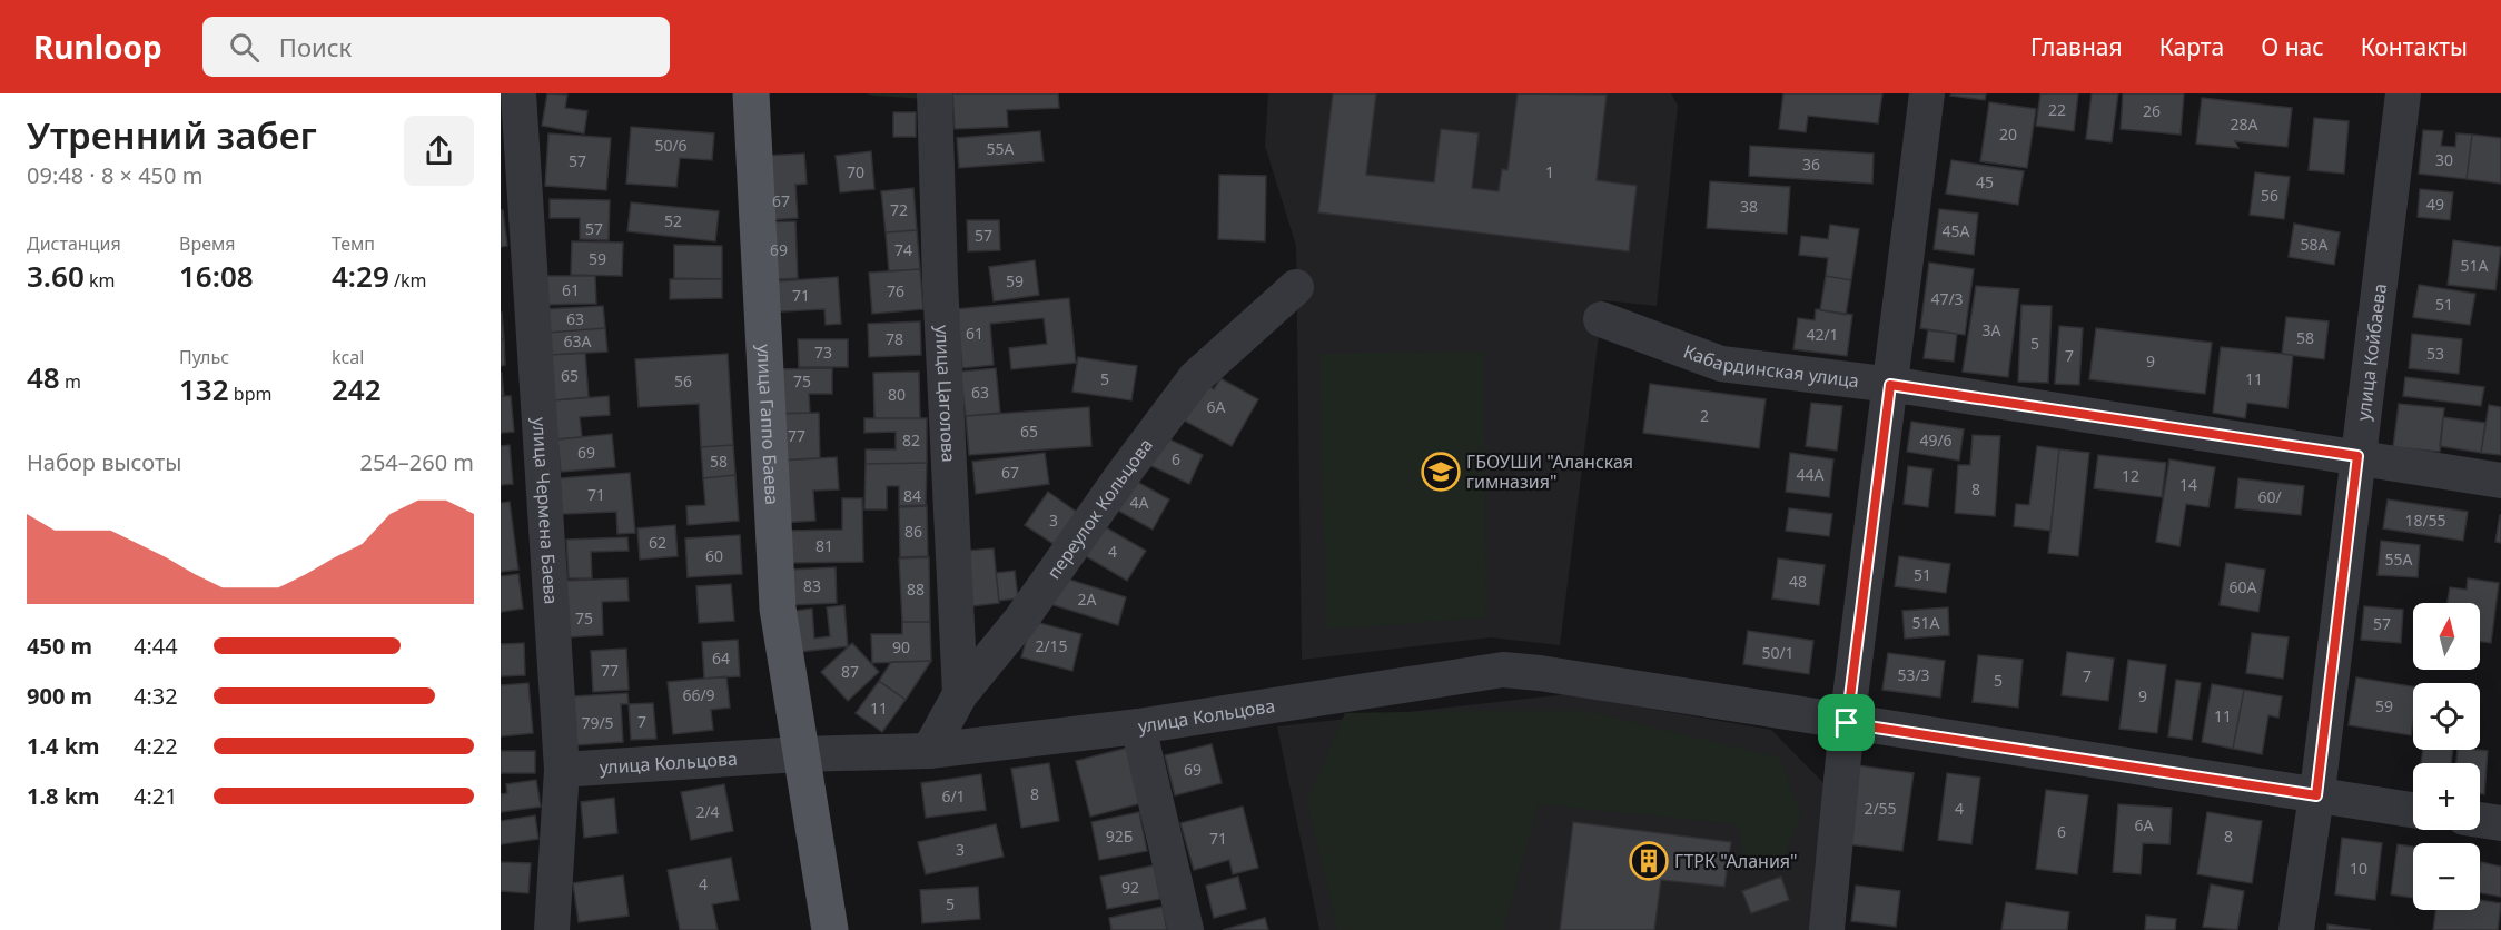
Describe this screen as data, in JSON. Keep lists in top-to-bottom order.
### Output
{
  "streets": {
    "main road": ["улица Гаппо Баева"],
    "street": [
      "улица Койбаева",
      "Кабардинская улица",
      "улица Цаголова",
      "переулок Кольцова",
      "улица Чермена Баева",
      "улица Кольцова"
    ]
  },
  "crossings": [
    ["улица Койбаева", "Кабардинская улица"],
    ["улица Койбаева", "улица Кольцова"],
    ["улица Цаголова", "переулок Кольцова"],
    ["улица Гаппо Баева", "улица Кольцова"],
    ["переулок Кольцова", "улица Кольцова"],
    ["улица Чермена Баева", "улица Кольцова"]
  ],
  "places": {
    "school or university": ["ГБОУШИ \"Аланская гимназия\""],
    "building": ["ГТРК \"Алания\""]
  },
  "house_numbers": [
    "22",
    "26",
    "28А",
    "20",
    "50/6",
    "55А",
    "30",
    "57",
    "36",
    "70",
    "1",
    "45",
    "56",
    "67",
    "49",
    "38",
    "72",
    "52",
    "57",
    "45А",
    "57",
    "58А",
    "69",
    "74",
    "59",
    "51А",
    "59",
    "61",
    "76",
    "71",
    "47/3",
    "51",
    "63",
    "3А",
    "61",
    "42/1",
    "58",
    "78",
    "63А",
    "5",
    "73",
    "53",
    "7",
    "9",
    "65",
    "5",
    "11",
    "56",
    "75",
    "63",
    "80",
    "6А",
    "2",
    "65",
    "77",
    "82",
    "49/6",
    "69",
    "6",
    "58",
    "67",
    "44А",
    "12",
    "14",
    "8",
    "71",
    "84",
    "60/",
    "4А",
    "3",
    "18/55",
    "86",
    "62",
    "81",
    "4",
    "60",
    "55А",
    "51",
    "48",
    "83",
    "60А",
    "88",
    "2А",
    "75",
    "51A",
    "57",
    "2/15",
    "90",
    "50/1",
    "64",
    "77",
    "87",
    "53/3",
    "7",
    "5",
    "66/9",
    "9",
    "59",
    "11",
    "11",
    "7",
    "79/5",
    "69",
    "8",
    "6/1",
    "2/55",
    "4",
    "2/4",
    "6А",
    "6",
    "92Б",
    "8",
    "71",
    "3",
    "10",
    "4",
    "92",
    "5"
  ],
  "north": "top",
  "page": {
    "header": "Runloop",
    "search": "Поиск",
    "nav": [
      "Главная",
      "Карта",
      "О нас",
      "Контакты"
    ],
    "heading": ["Утренний забег", "09:48 · 8 × 450 m"],
    "stats": [
      ["Дистанция", "3.60 km"],
      ["Время", "16:08"],
      ["Темп", "4:29 /km"],
      ["48 m"],
      ["Пульс", "132 bpm"],
      ["kcal", "242"]
    ],
    "chart": ["Набор высоты", "254–260 m"],
    "map_buttons": ["+", "−"],
    "list": [
      {
        "name": "450 m",
        "note": "4:44"
      },
      {
        "name": "900 m",
        "note": "4:32"
      },
      {
        "name": "1.4 km",
        "note": "4:22"
      },
      {
        "name": "1.8 km",
        "note": "4:21"
      }
    ]
  }
}
